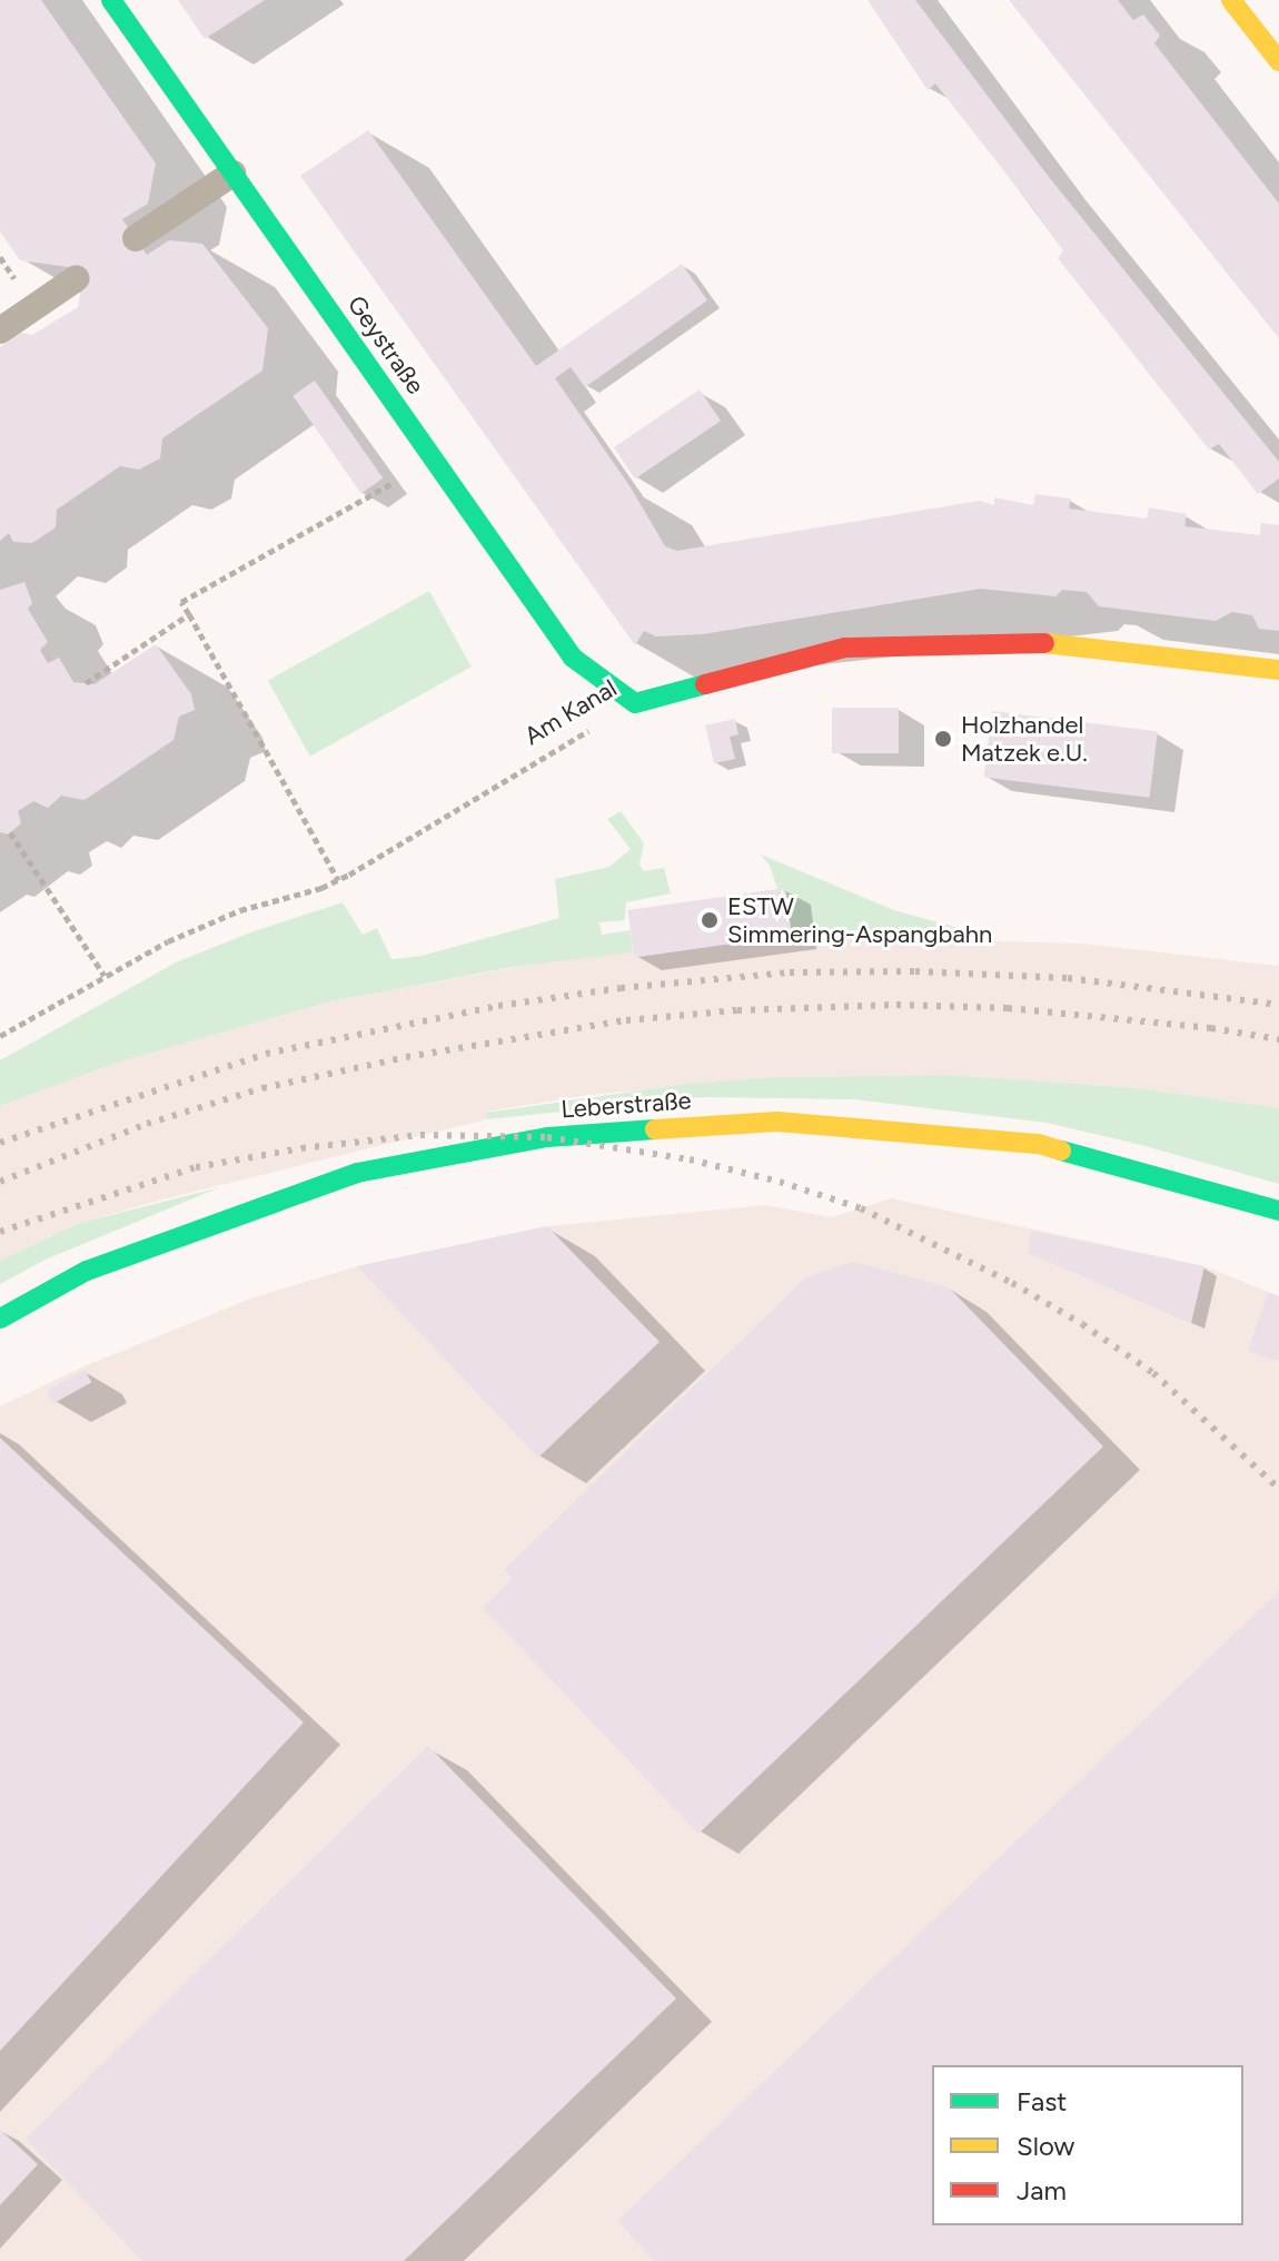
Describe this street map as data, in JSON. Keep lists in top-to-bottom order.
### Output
{
  "streets": {
    "street": ["Geystraße", "Am Kanal", "Leberstraße"]
  },
  "crossings": [
    ["Geystraße", "Am Kanal"]
  ],
  "places": ["Holzhandel Matzek e.U.", "ESTW Simmering-Aspangbahn"],
  "legend": ["Fast", "Slow", "Jam"]
}
